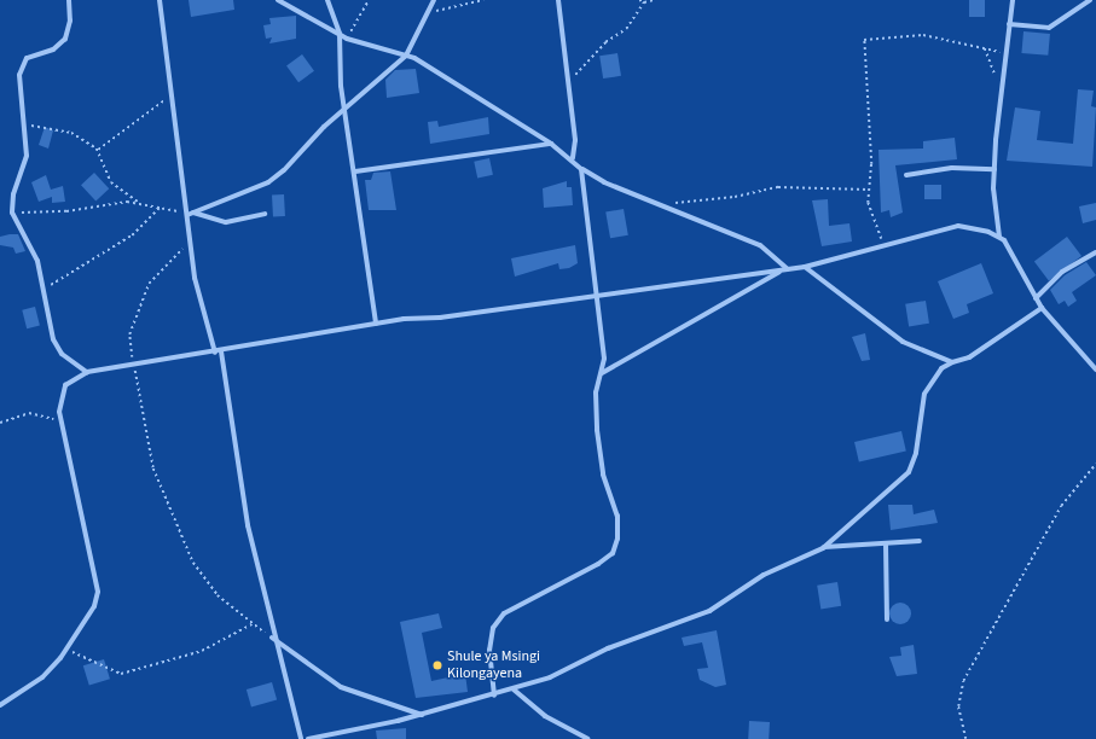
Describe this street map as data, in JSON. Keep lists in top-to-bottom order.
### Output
{
  "places": ["Shule ya Msingi Kilongayena"]
}
